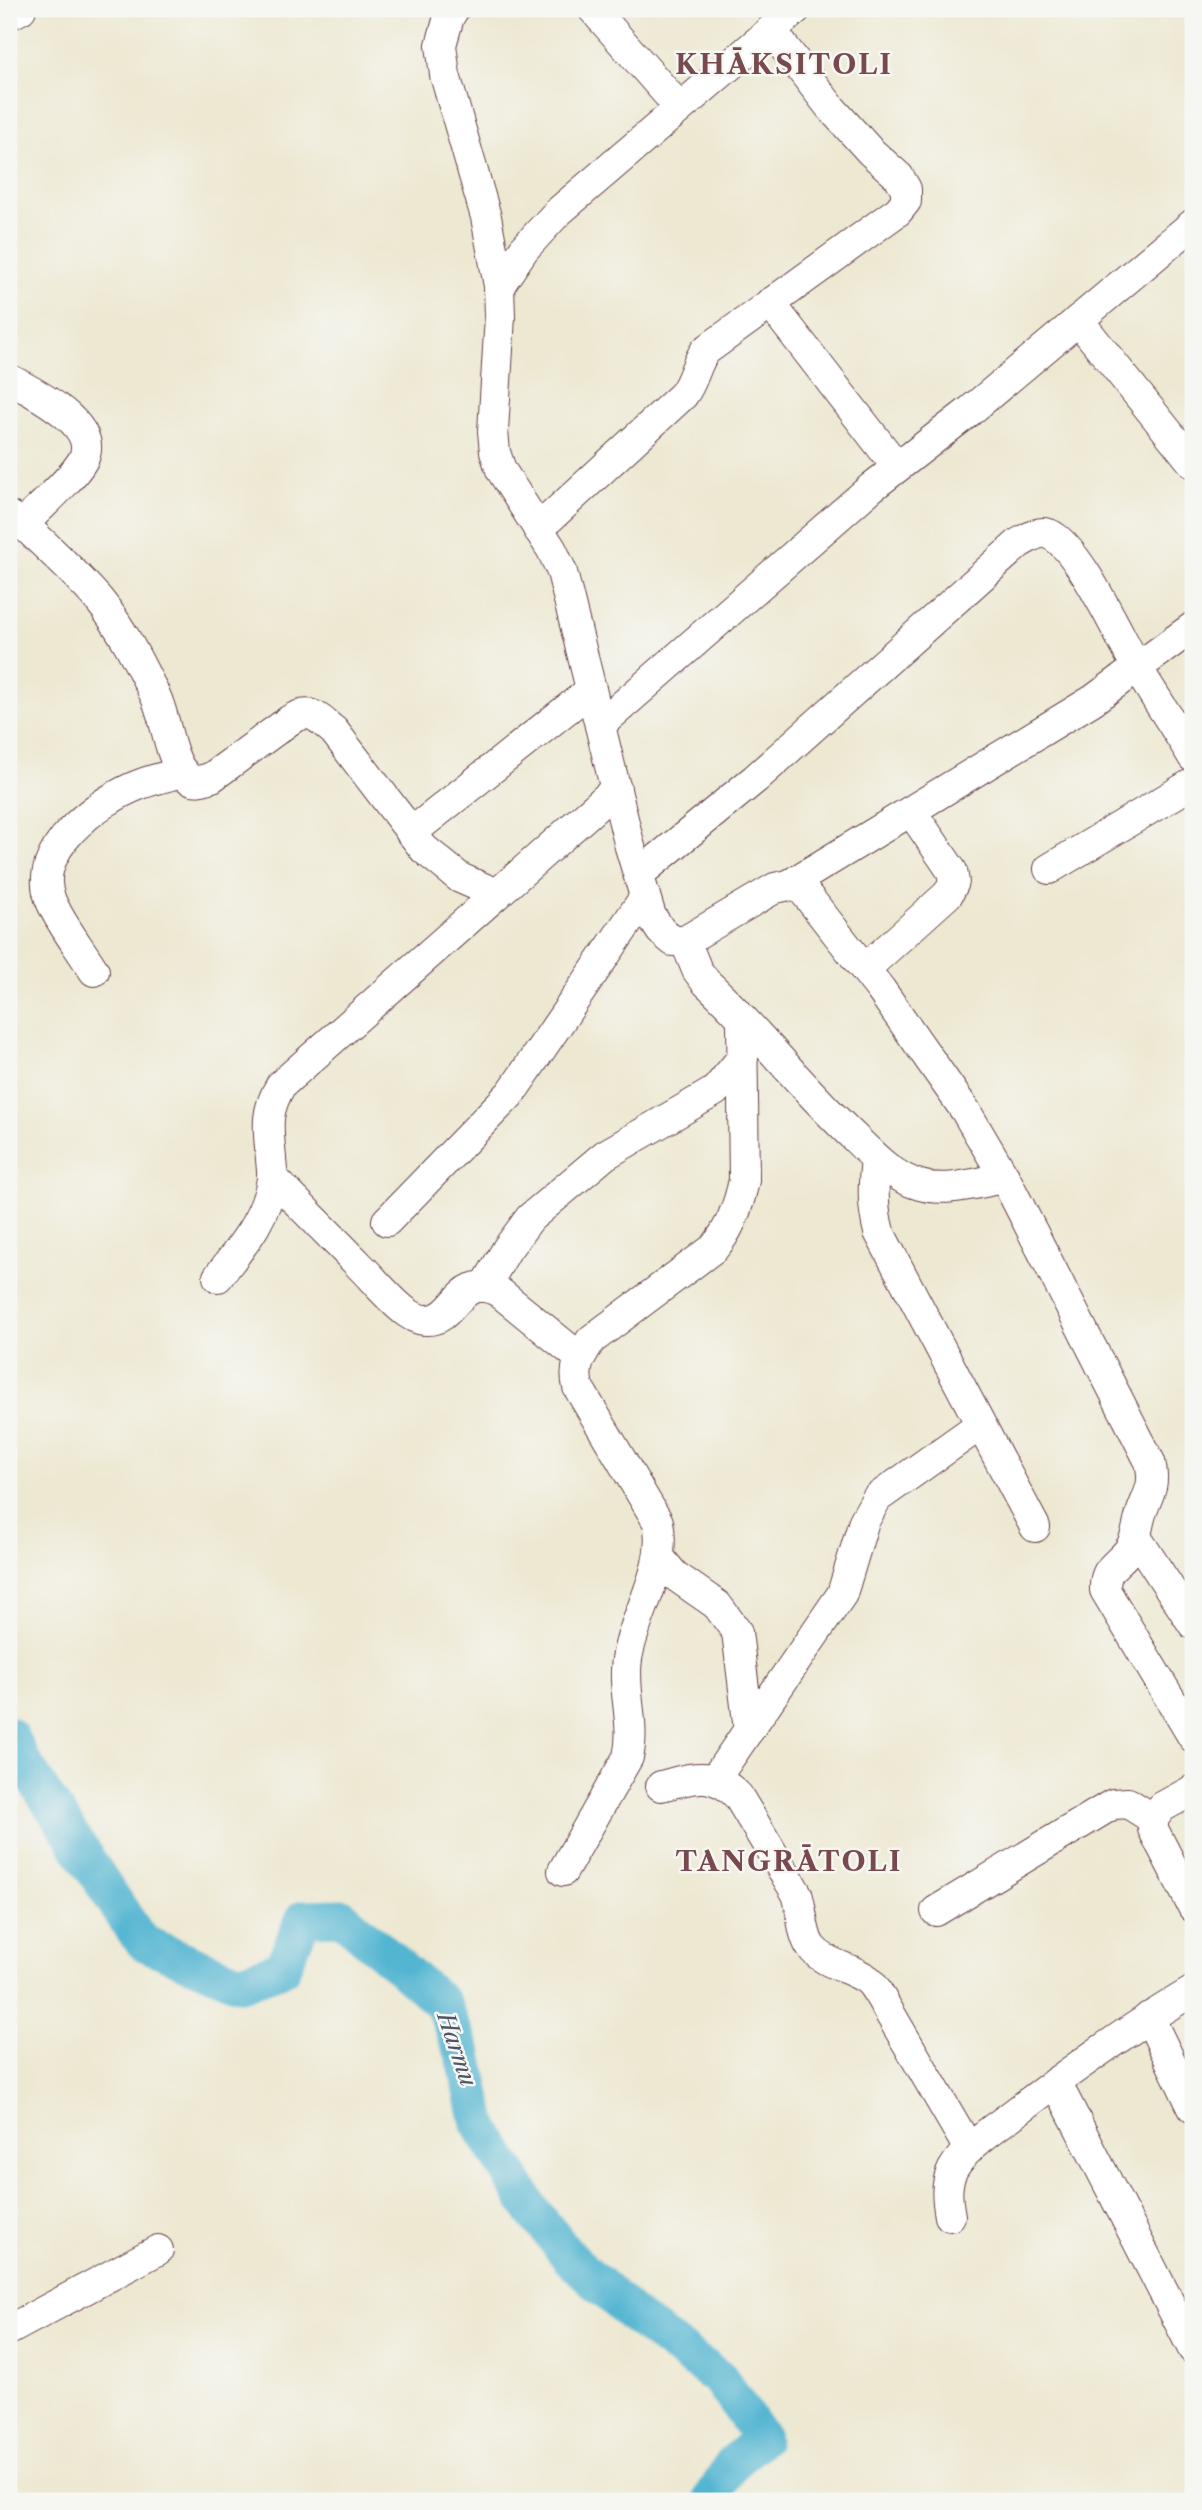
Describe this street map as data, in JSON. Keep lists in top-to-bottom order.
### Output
{
  "districts": ["KHĀKSITOLI", "TANGRĀTOLI"],
  "water": ["Harmu"]
}
